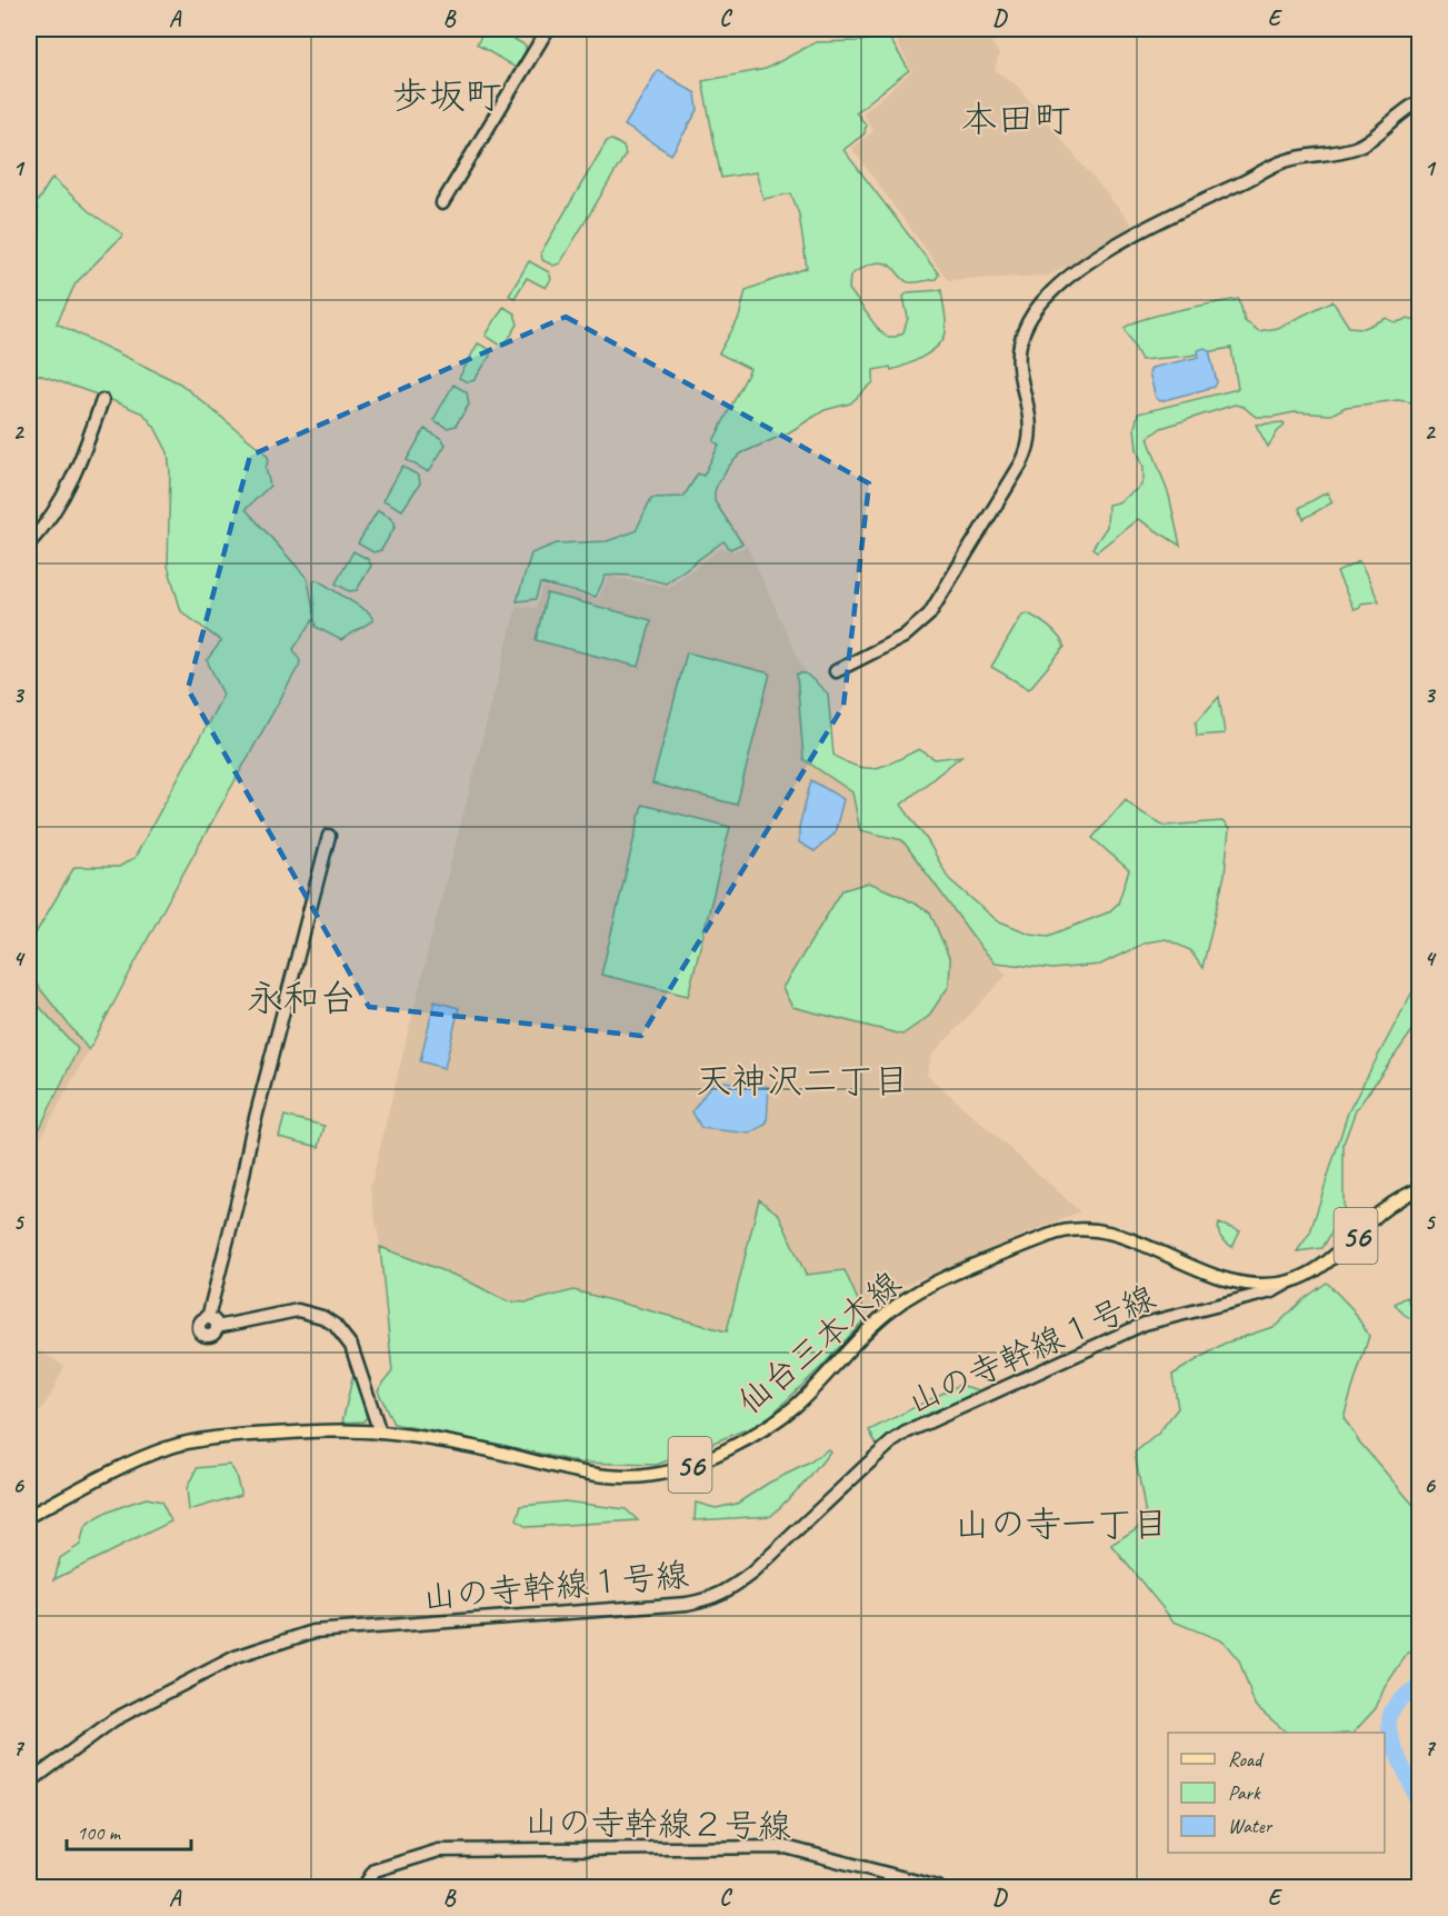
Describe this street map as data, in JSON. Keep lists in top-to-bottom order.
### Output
{
  "streets": {
    "main road": ["56", "仙台三本木線"],
    "street": ["山の寺幹線１号線", "山の寺幹線２号線"]
  },
  "crossings": [
    ["仙台三本木線", "山の寺幹線１号線"]
  ],
  "districts": [
    "歩坂町",
    "本田町",
    "永和台",
    "天神沢二丁目",
    "山の寺一丁目"
  ],
  "legend": ["Road", "Park", "Water"],
  "scale_bar": "100 m",
  "grid": {
    "columns": [
      "A",
      "B",
      "C",
      "D",
      "E"
    ],
    "rows": [
      "1",
      "2",
      "3",
      "4",
      "5",
      "6",
      "7"
    ]
  }
}
